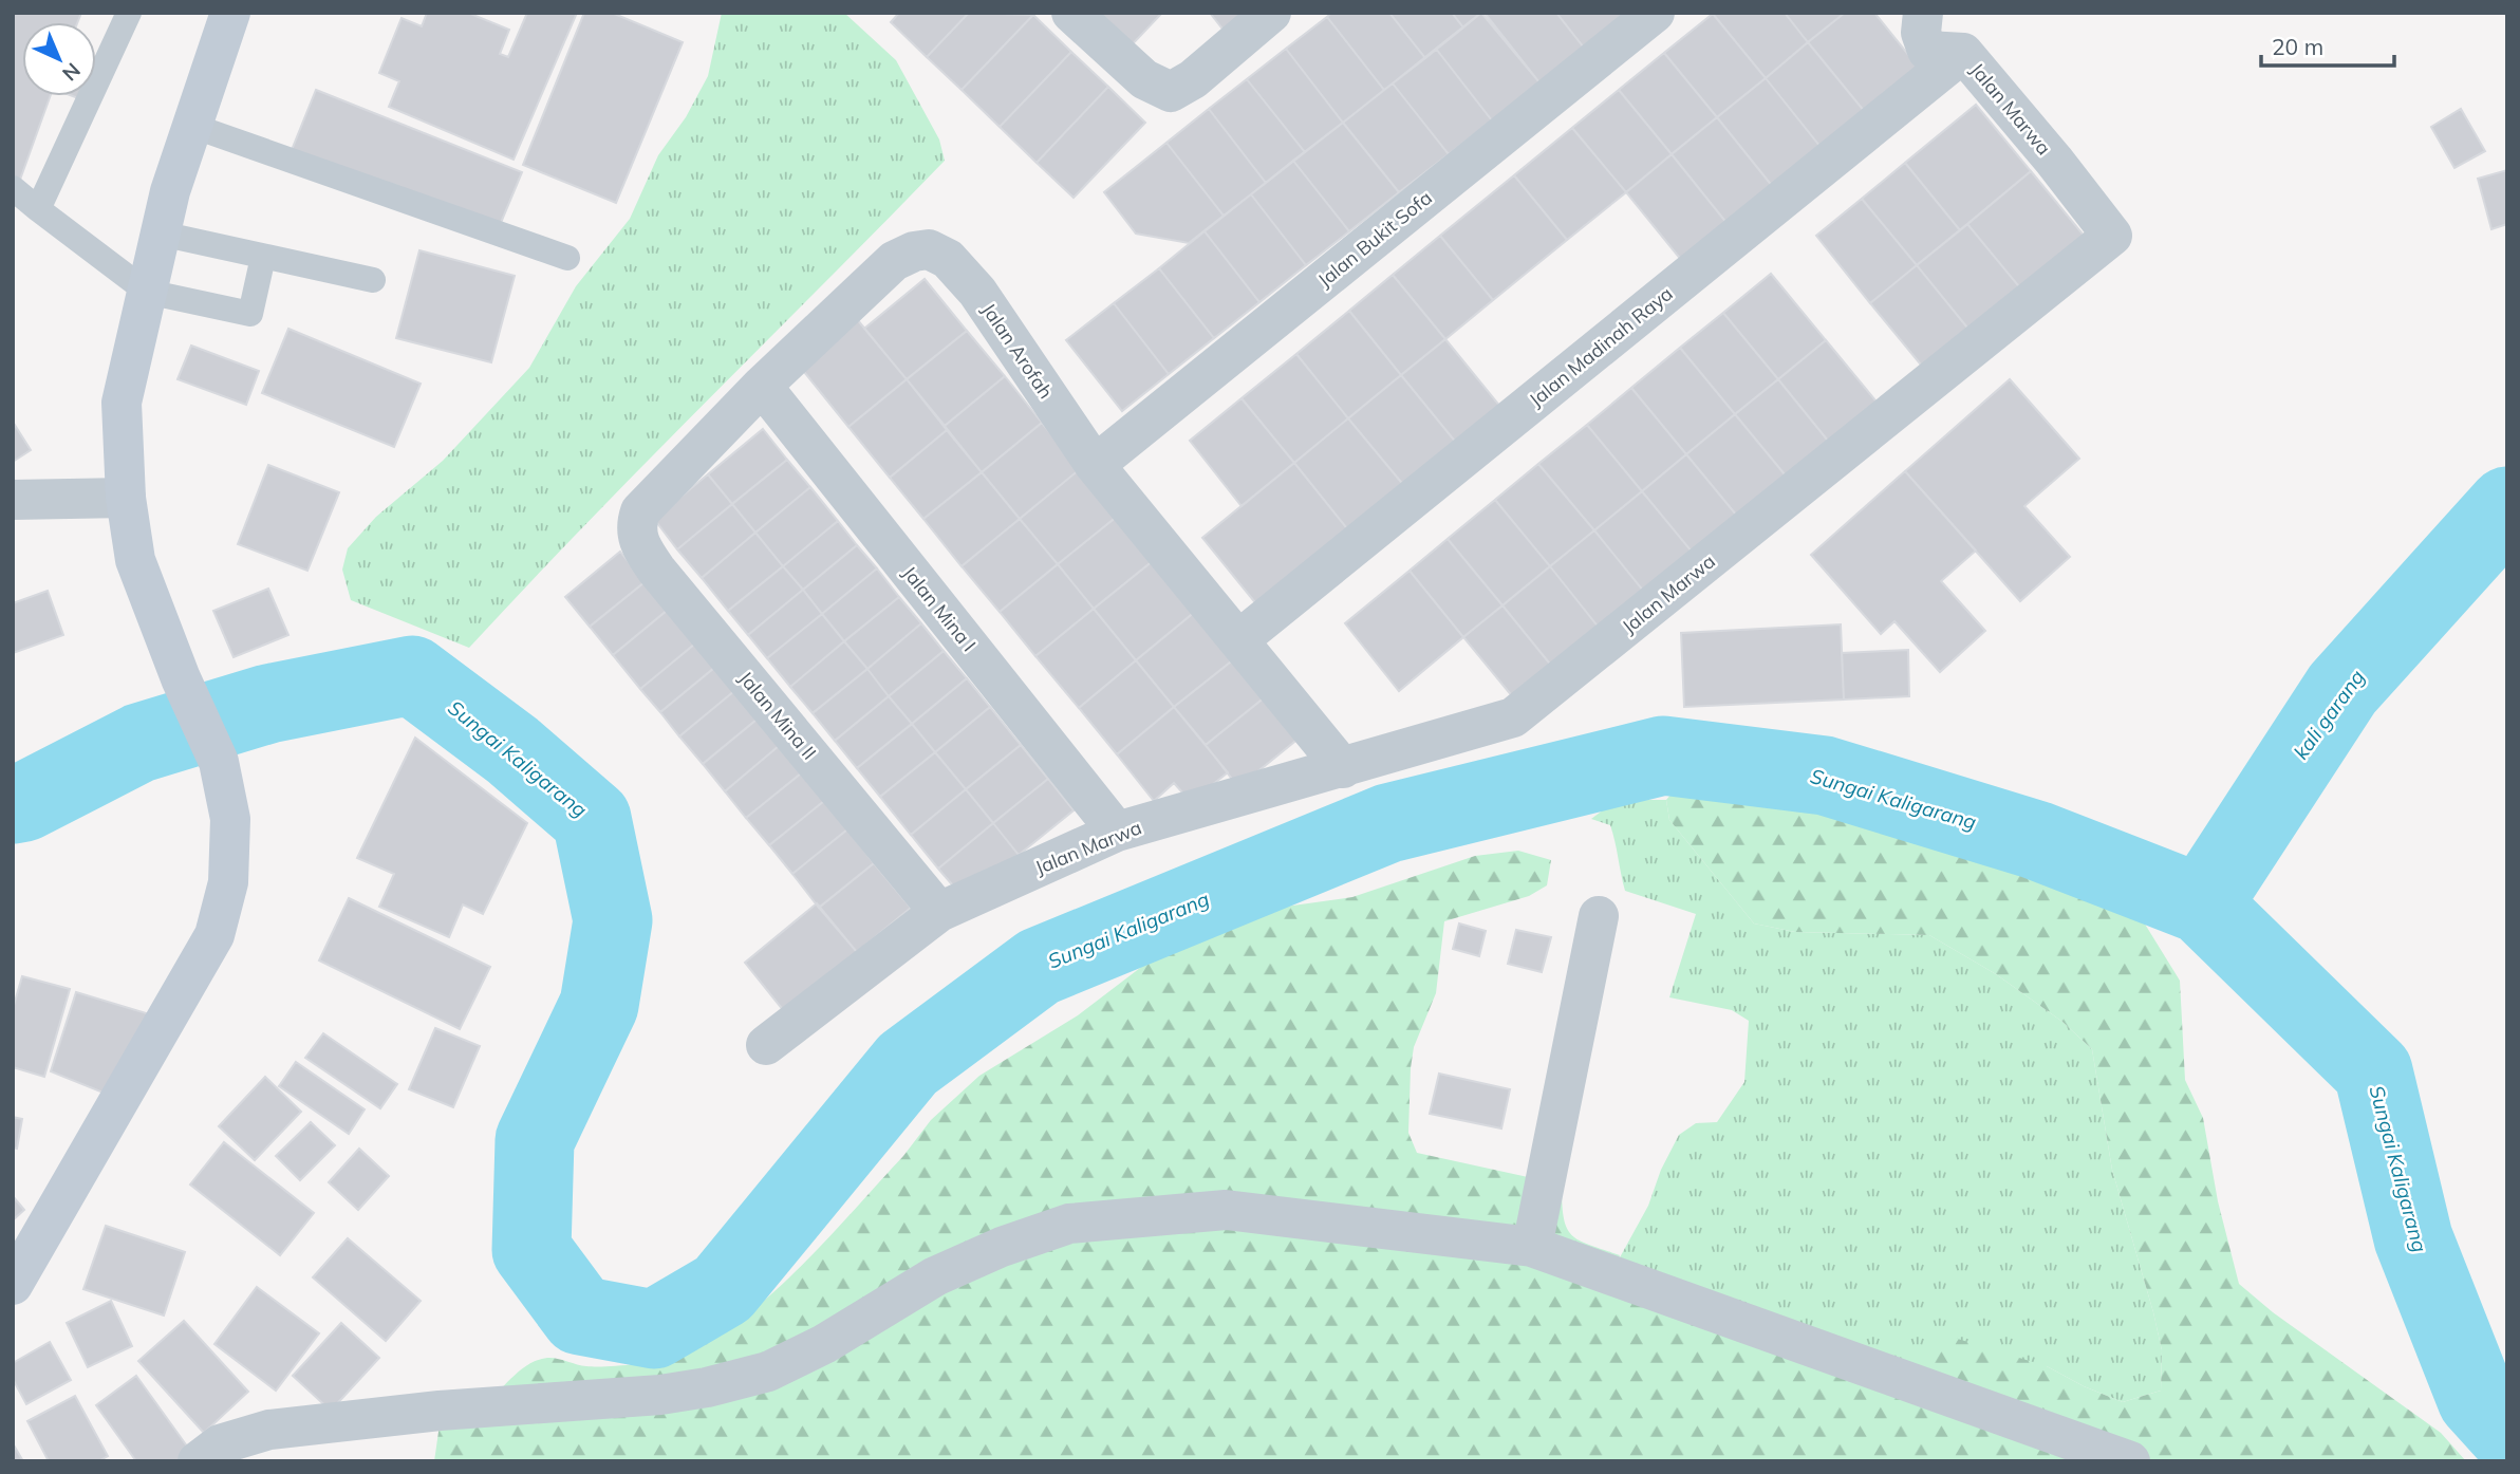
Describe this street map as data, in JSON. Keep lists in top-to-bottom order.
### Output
{
  "streets": {
    "street": [
      "Jalan Marwa",
      "Jalan Bukit Sofa",
      "Jalan Madinah Raya",
      "Jalan Arofah",
      "Jalan Mina I",
      "Jalan Mina II"
    ]
  },
  "crossings": [
    ["Jalan Marwa", "Jalan Madinah Raya"],
    ["Jalan Marwa", "Jalan Arofah"],
    ["Jalan Marwa", "Jalan Mina I"],
    ["Jalan Marwa", "Jalan Mina II"],
    ["Jalan Bukit Sofa", "Jalan Arofah"],
    ["Jalan Madinah Raya", "Jalan Arofah"],
    ["Jalan Arofah", "Jalan Mina I"],
    ["Jalan Arofah", "Jalan Mina II"]
  ],
  "water": ["kali garang", "Sungai Kaligarang"],
  "scale_bar": "20 m",
  "north": "bottom right"
}
